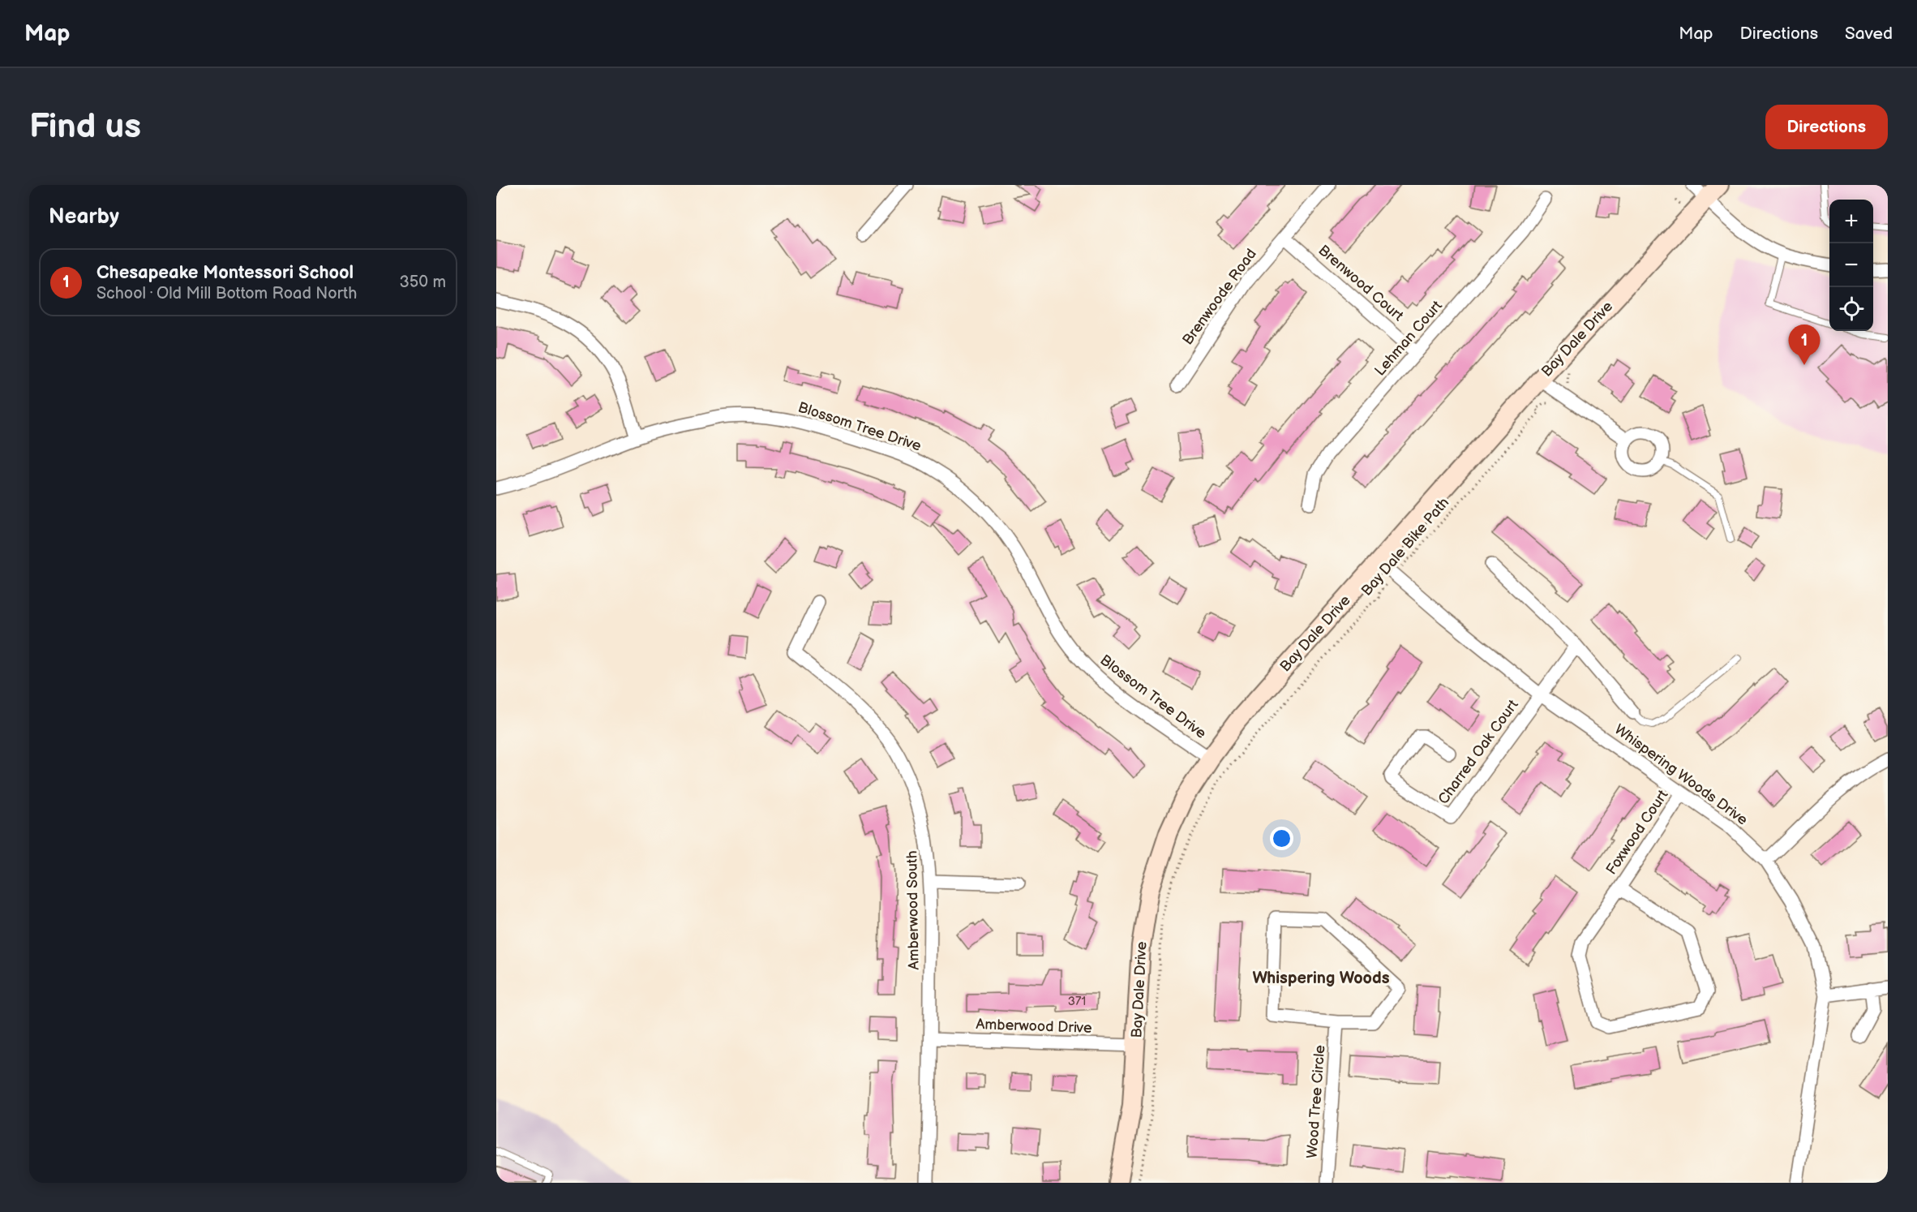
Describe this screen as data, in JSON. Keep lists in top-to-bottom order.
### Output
{
  "streets": {
    "street": [
      "Brenwood Court",
      "Brenwoode Road",
      "Lehman Court",
      "Bay Dale Drive",
      "Blossom Tree Drive",
      "Charred Oak Court",
      "Whispering Woods Drive",
      "Foxwood Court",
      "Amberwood South",
      "Amberwood Drive",
      "Wood Tree Circle"
    ],
    "path": ["Bay Dale Bike Path"]
  },
  "crossings": [
    ["Brenwood Court", "Brenwoode Road"],
    ["Brenwood Court", "Lehman Court"],
    ["Bay Dale Drive", "Blossom Tree Drive"],
    ["Bay Dale Drive", "Whispering Woods Drive"],
    ["Bay Dale Drive", "Amberwood Drive"],
    ["Bay Dale Bike Path", "Whispering Woods Drive"],
    ["Charred Oak Court", "Whispering Woods Drive"],
    ["Whispering Woods Drive", "Foxwood Court"],
    ["Amberwood South", "Amberwood Drive"]
  ],
  "districts": ["Whispering Woods"],
  "house_numbers": ["371"],
  "page": {
    "header": "Map",
    "nav": ["Map", "Directions", "Saved"],
    "buttons": "Directions",
    "title": "Find us",
    "heading": "Nearby",
    "map_buttons": ["+", "−"],
    "list": [
      {
        "mark": "1",
        "name": "Chesapeake Montessori School",
        "note": "School · Old Mill Bottom Road North",
        "value": "350 m"
      }
    ],
    "pins": "1"
  }
}
